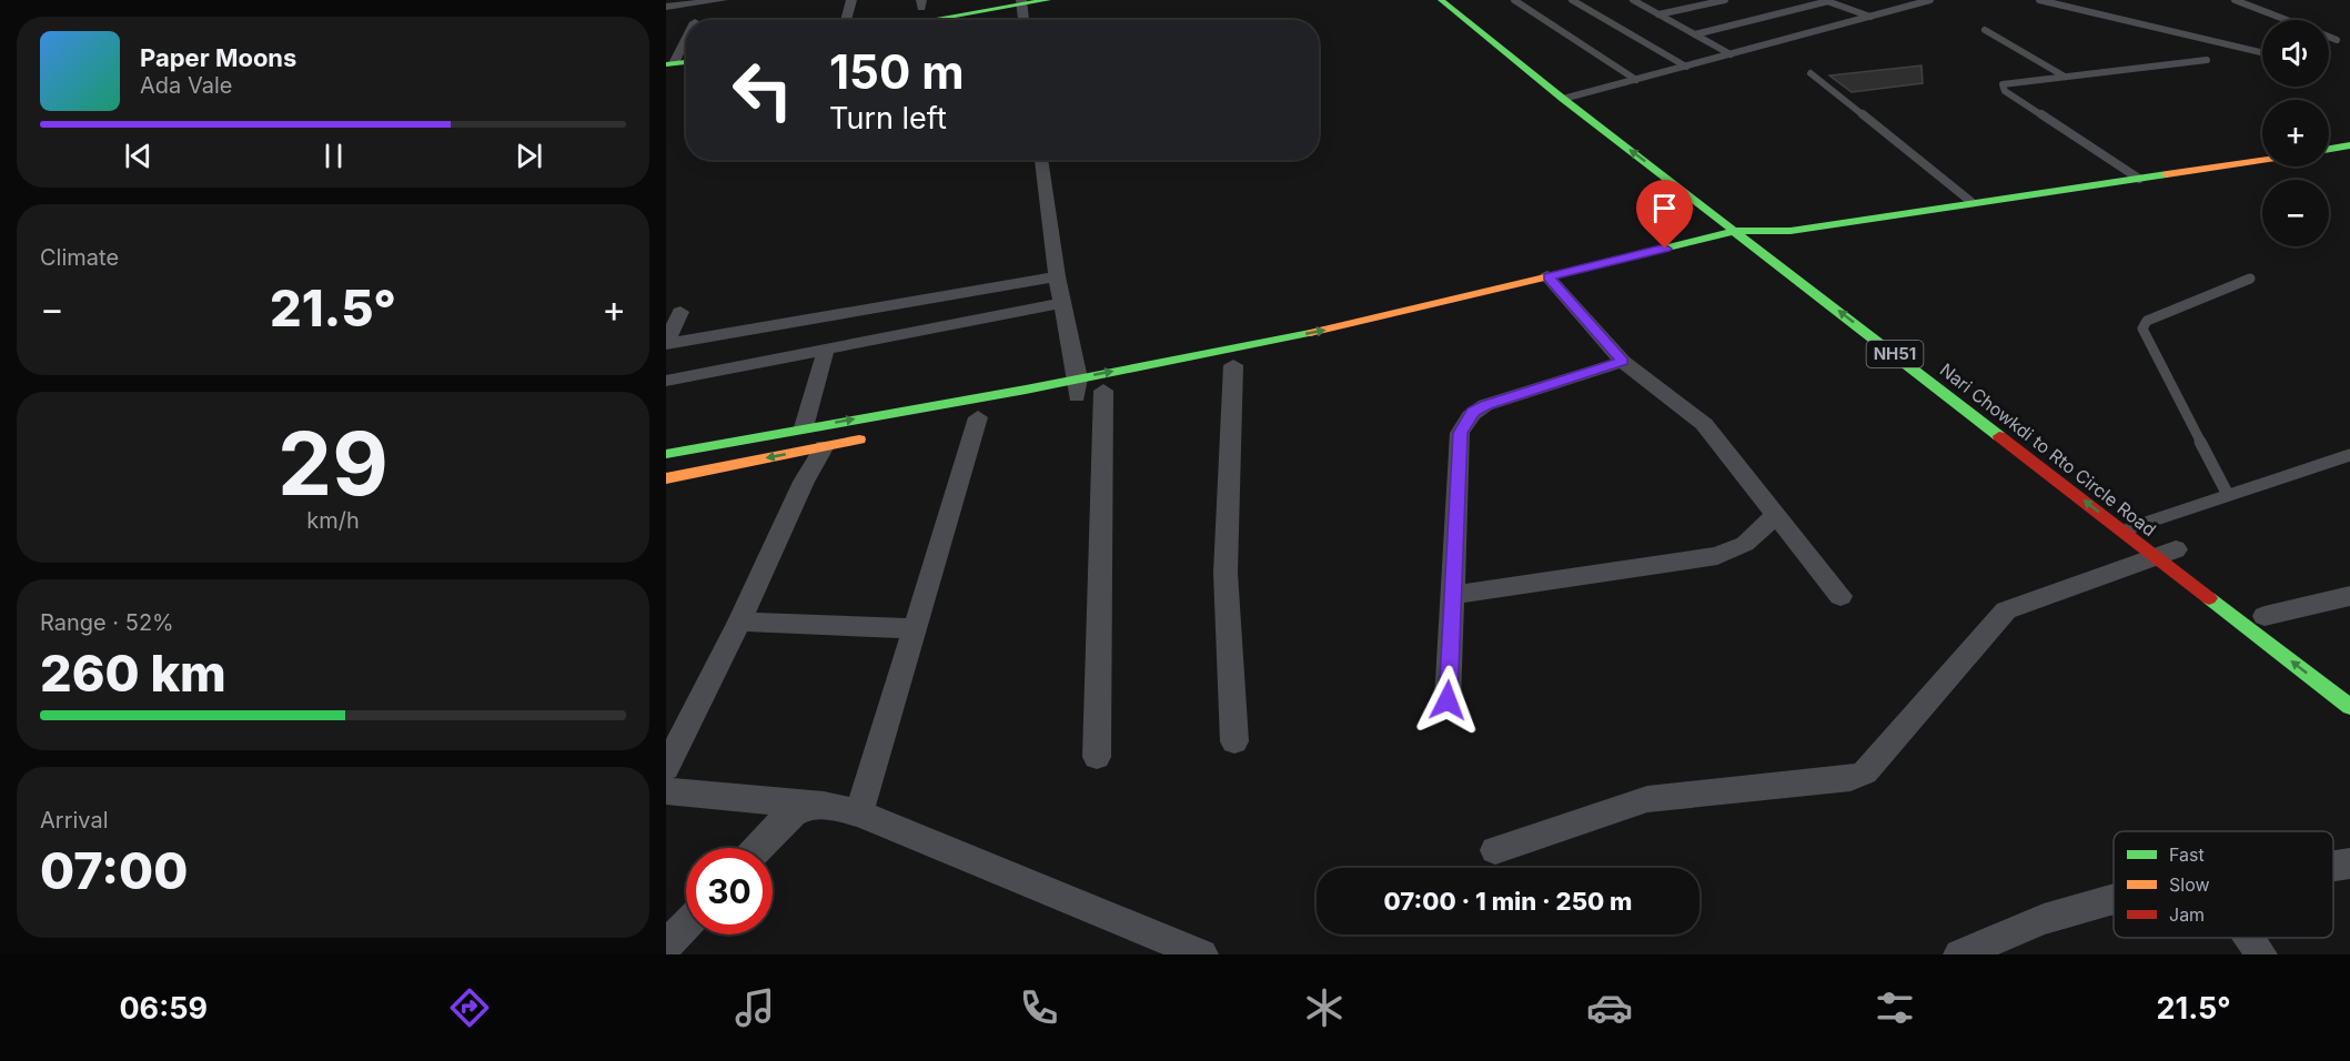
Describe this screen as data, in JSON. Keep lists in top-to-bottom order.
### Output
{
  "streets": {
    "main road": ["NH51", "Nari Chowkdi to Rto Circle Road"]
  },
  "crossings": [
    ["NH51", "Nari Chowkdi to Rto Circle Road"]
  ],
  "one_way": ["Nari Chowkdi to Rto Circle Road"],
  "legend": ["Fast", "Slow", "Jam"],
  "page": {
    "map_buttons": ["+", "−"],
    "turn": ["150 m", "Turn left"],
    "song": ["Paper Moons", "Ada Vale"],
    "tile": [
      "Climate",
      ["29", "km/h"],
      ["Range · 52%", "260 km"],
      ["Arrival", "07:00"]
    ],
    "heat": ["−", "21.5°", "+"],
    "limit": "30",
    "trip": "07:00 · 1 min · 250 m",
    "tabs": ["06:59", "21.5°"]
  }
}
